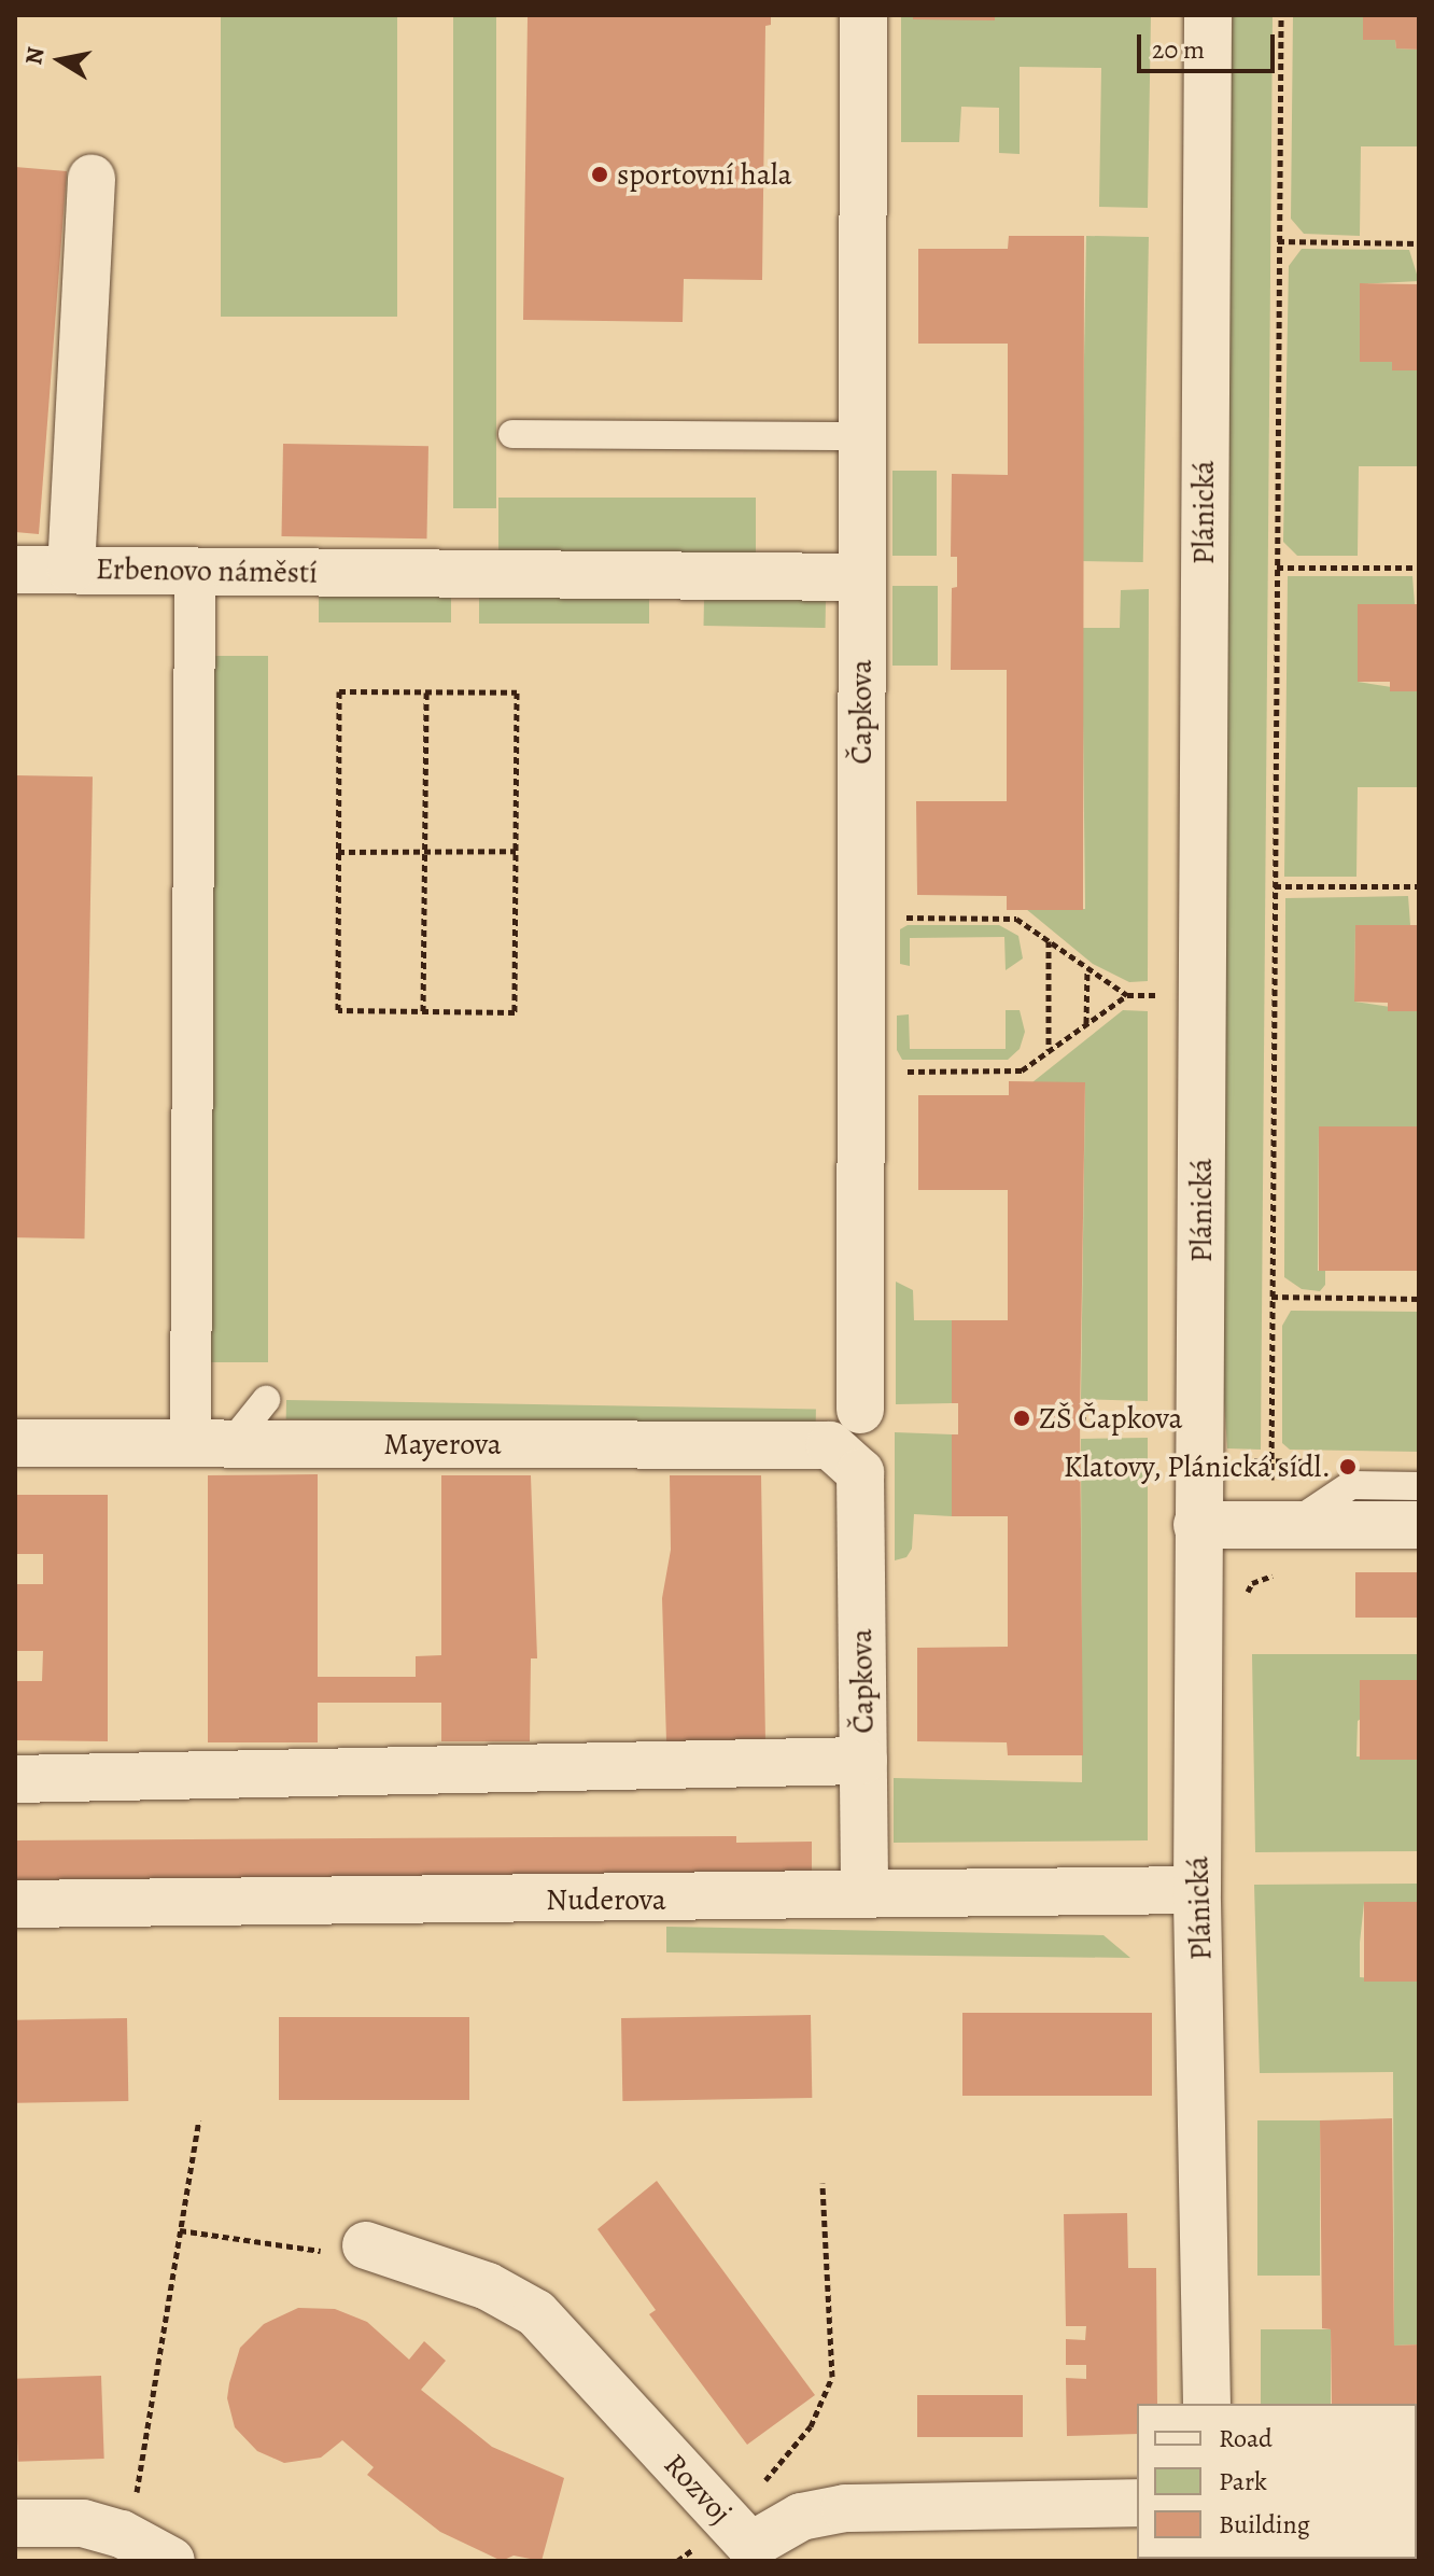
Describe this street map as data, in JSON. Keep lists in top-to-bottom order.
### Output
{
  "streets": {
    "street": [
      "Plánická",
      "Erbenovo náměstí",
      "Čapkova",
      "Mayerova",
      "Nuderova",
      "Rozvoj"
    ]
  },
  "crossings": [
    ["Plánická", "Nuderova"],
    ["Erbenovo náměstí", "Čapkova"],
    ["Čapkova", "Mayerova"],
    ["Čapkova", "Nuderova"]
  ],
  "places": ["sportovní hala", "ZŠ Čapkova", "Klatovy, Plánická sídl."],
  "legend": ["Road", "Park", "Building"],
  "scale_bar": "20 m",
  "north": "left"
}
